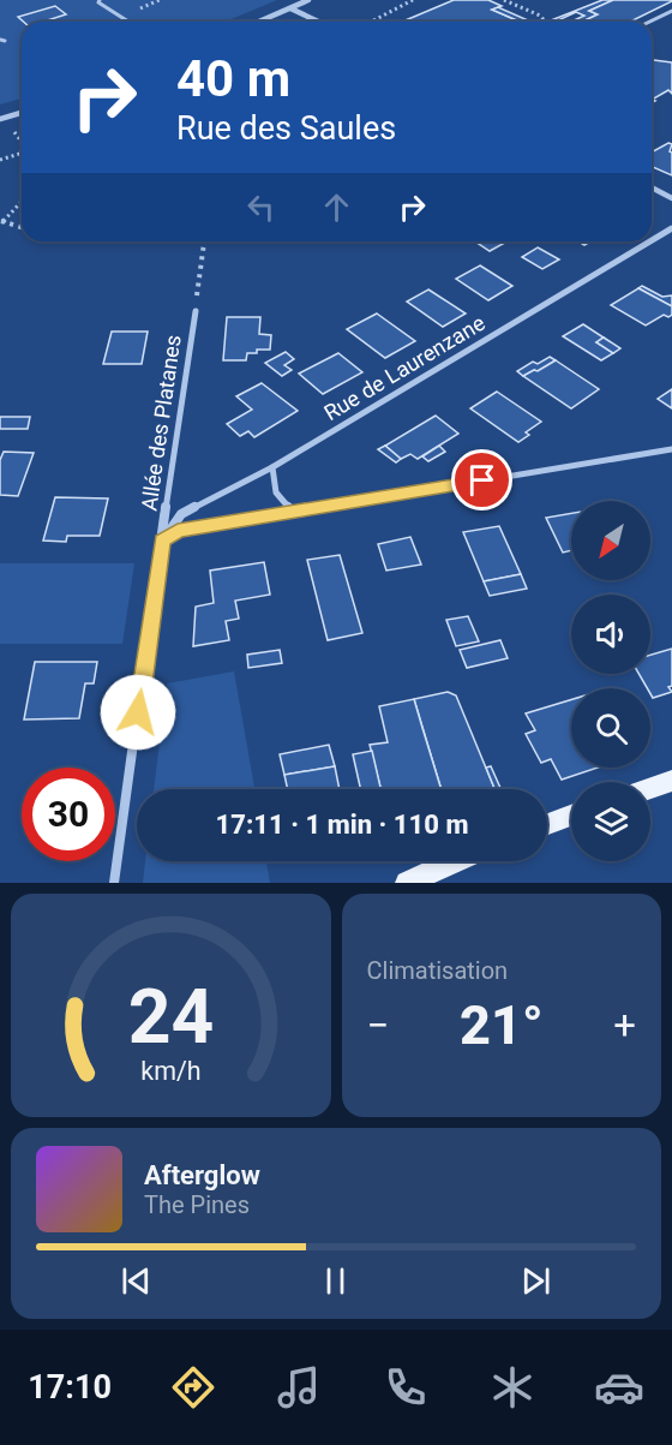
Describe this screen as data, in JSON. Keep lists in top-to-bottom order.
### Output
{
  "streets": {
    "street": ["Rue de Laurenzane", "Allée des Platanes"]
  },
  "crossings": [
    ["Rue de Laurenzane", "Allée des Platanes"]
  ],
  "north": "bottom left",
  "page": {
    "turn": ["40 m", "Rue des Saules"],
    "limit": "30",
    "trip": "17:11 · 1 min · 110 m",
    "tile": "Climatisation",
    "heat": ["−", "21°", "+"],
    "song": ["Afterglow", "The Pines"],
    "tabs": "17:10",
    "gauge": ["24", "km/h"]
  }
}
